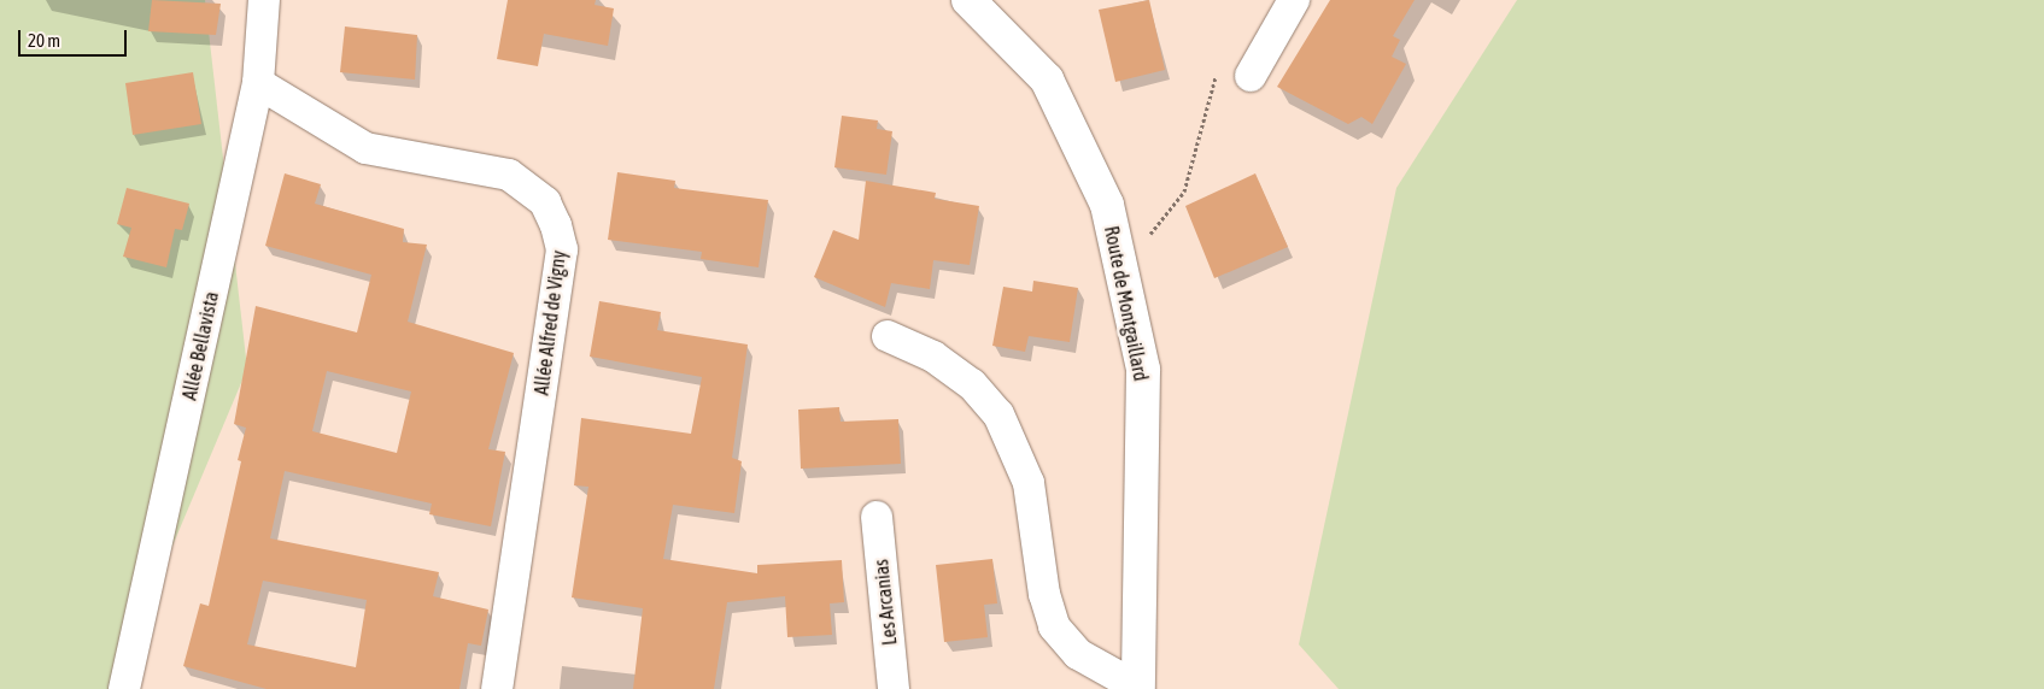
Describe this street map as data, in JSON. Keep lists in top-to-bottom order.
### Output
{
  "streets": {
    "street": [
      "Route de Montgaillard",
      "Allée Alfred de Vigny",
      "Allée Bellavista",
      "Les Arcanias"
    ]
  },
  "crossings": [
    ["Allée Alfred de Vigny", "Allée Bellavista"]
  ],
  "scale_bar": "20 m"
}
